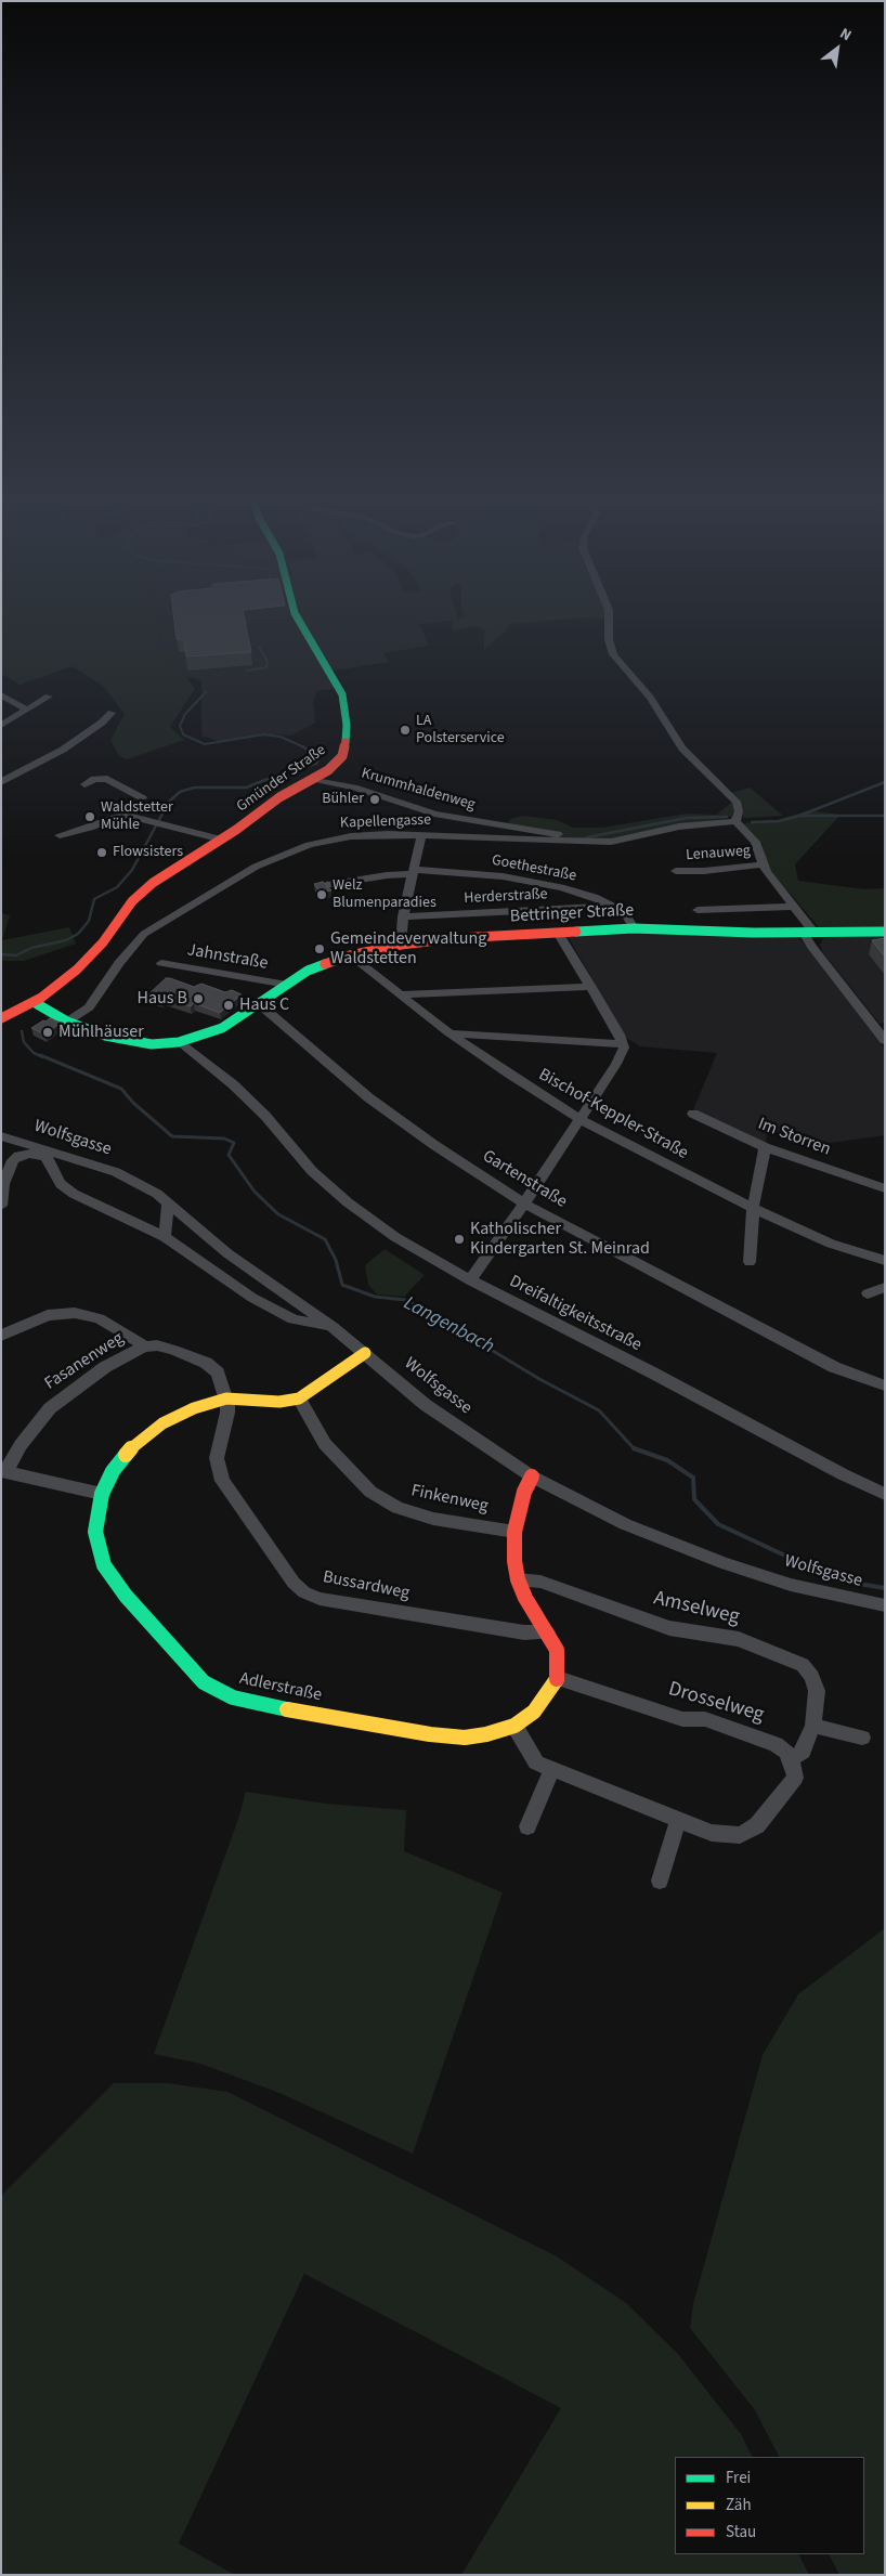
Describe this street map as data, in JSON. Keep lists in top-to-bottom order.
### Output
{
  "streets": {
    "street": [
      "Gmünder Straße",
      "Krummhaldenweg",
      "Kapellengasse",
      "Lenauweg",
      "Goethestraße",
      "Herderstraße",
      "Bettringer Straße",
      "Jahnstraße",
      "Bischof-Keppler-Straße",
      "Im Storren",
      "Wolfsgasse",
      "Gartenstraße",
      "Dreifaltigkeitsstraße",
      "Fasanenweg",
      "Finkenweg",
      "Bussardweg",
      "Amselweg",
      "Adlerstraße",
      "Drosselweg"
    ]
  },
  "crossings": [
    ["Gmünder Straße", "Krummhaldenweg"],
    ["Gmünder Straße", "Bettringer Straße"],
    ["Krummhaldenweg", "Kapellengasse"],
    ["Kapellengasse", "Bettringer Straße"],
    ["Goethestraße", "Herderstraße"],
    ["Goethestraße", "Bettringer Straße"],
    ["Bettringer Straße", "Jahnstraße"],
    ["Bettringer Straße", "Bischof-Keppler-Straße"],
    ["Bettringer Straße", "Gartenstraße"],
    ["Bettringer Straße", "Dreifaltigkeitsstraße"],
    ["Wolfsgasse", "Adlerstraße"],
    ["Fasanenweg", "Bussardweg"],
    ["Fasanenweg", "Adlerstraße"],
    ["Finkenweg", "Adlerstraße"],
    ["Bussardweg", "Adlerstraße"],
    ["Amselweg", "Drosselweg"],
    ["Adlerstraße", "Drosselweg"]
  ],
  "water": ["Langenbach"],
  "places": [
    "LA Polsterservice",
    "Bühler",
    "Waldstetter Mühle",
    "Flowsisters",
    "Welz Blumenparadies",
    "Gemeindeverwaltung Waldstetten",
    "Haus B",
    "Haus C",
    "Mühlhäuser",
    "Katholischer Kindergarten St. Meinrad"
  ],
  "legend": ["Frei", "Zäh", "Stau"],
  "north": "top right"
}
